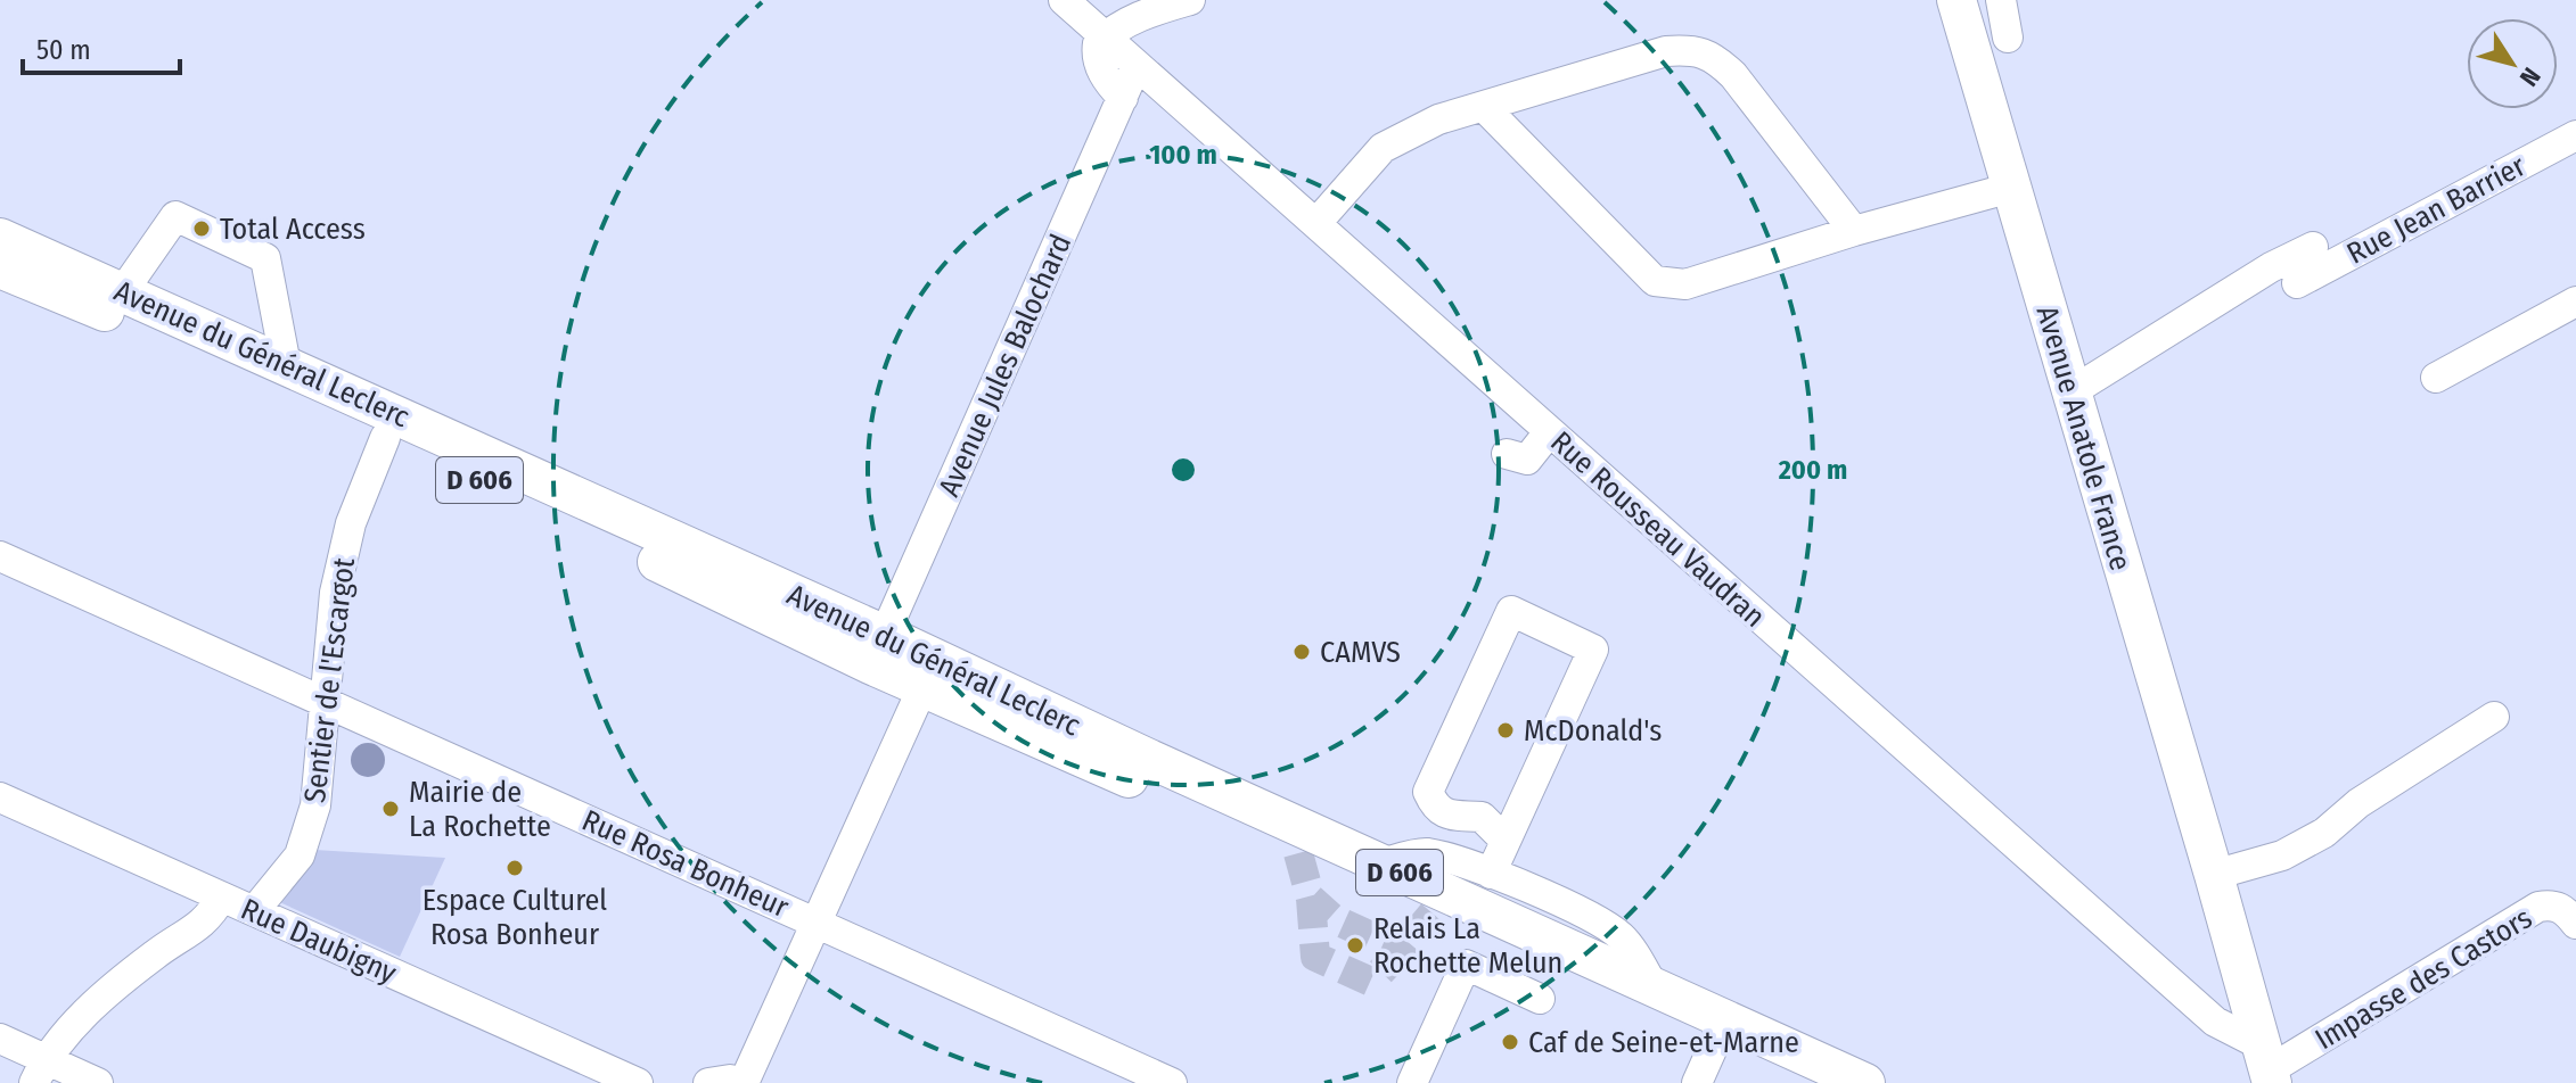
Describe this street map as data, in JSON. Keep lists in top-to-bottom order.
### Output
{
  "streets": {
    "main road": ["Avenue du Général Leclerc", "Avenue Anatole France", "D 606"],
    "street": [
      "Rue Jean Barrier",
      "Avenue Jules Balochard",
      "Rue Rousseau Vaudran",
      "Sentier de l'Escargot",
      "Rue Rosa Bonheur",
      "Rue Daubigny",
      "Impasse des Castors"
    ]
  },
  "crossings": [
    ["Avenue du Général Leclerc", "Avenue Jules Balochard"],
    ["Avenue du Général Leclerc", "Sentier de l'Escargot"],
    ["Avenue Jules Balochard", "Rue Rousseau Vaudran"],
    ["Avenue Anatole France", "Rue Rousseau Vaudran"],
    ["Avenue Anatole France", "Impasse des Castors"],
    ["Rue Rousseau Vaudran", "Impasse des Castors"],
    ["Sentier de l'Escargot", "Rue Rosa Bonheur"],
    ["Sentier de l'Escargot", "Rue Daubigny"]
  ],
  "places": [
    "Total Access",
    "CAMVS",
    "McDonald's",
    "Mairie de La Rochette",
    "Espace Culturel Rosa Bonheur",
    "Relais La Rochette Melun",
    "Caf de Seine-et-Marne"
  ],
  "scale_bar": "50 m",
  "north": "bottom right",
  "rings": ["100 m", "200 m"]
}
